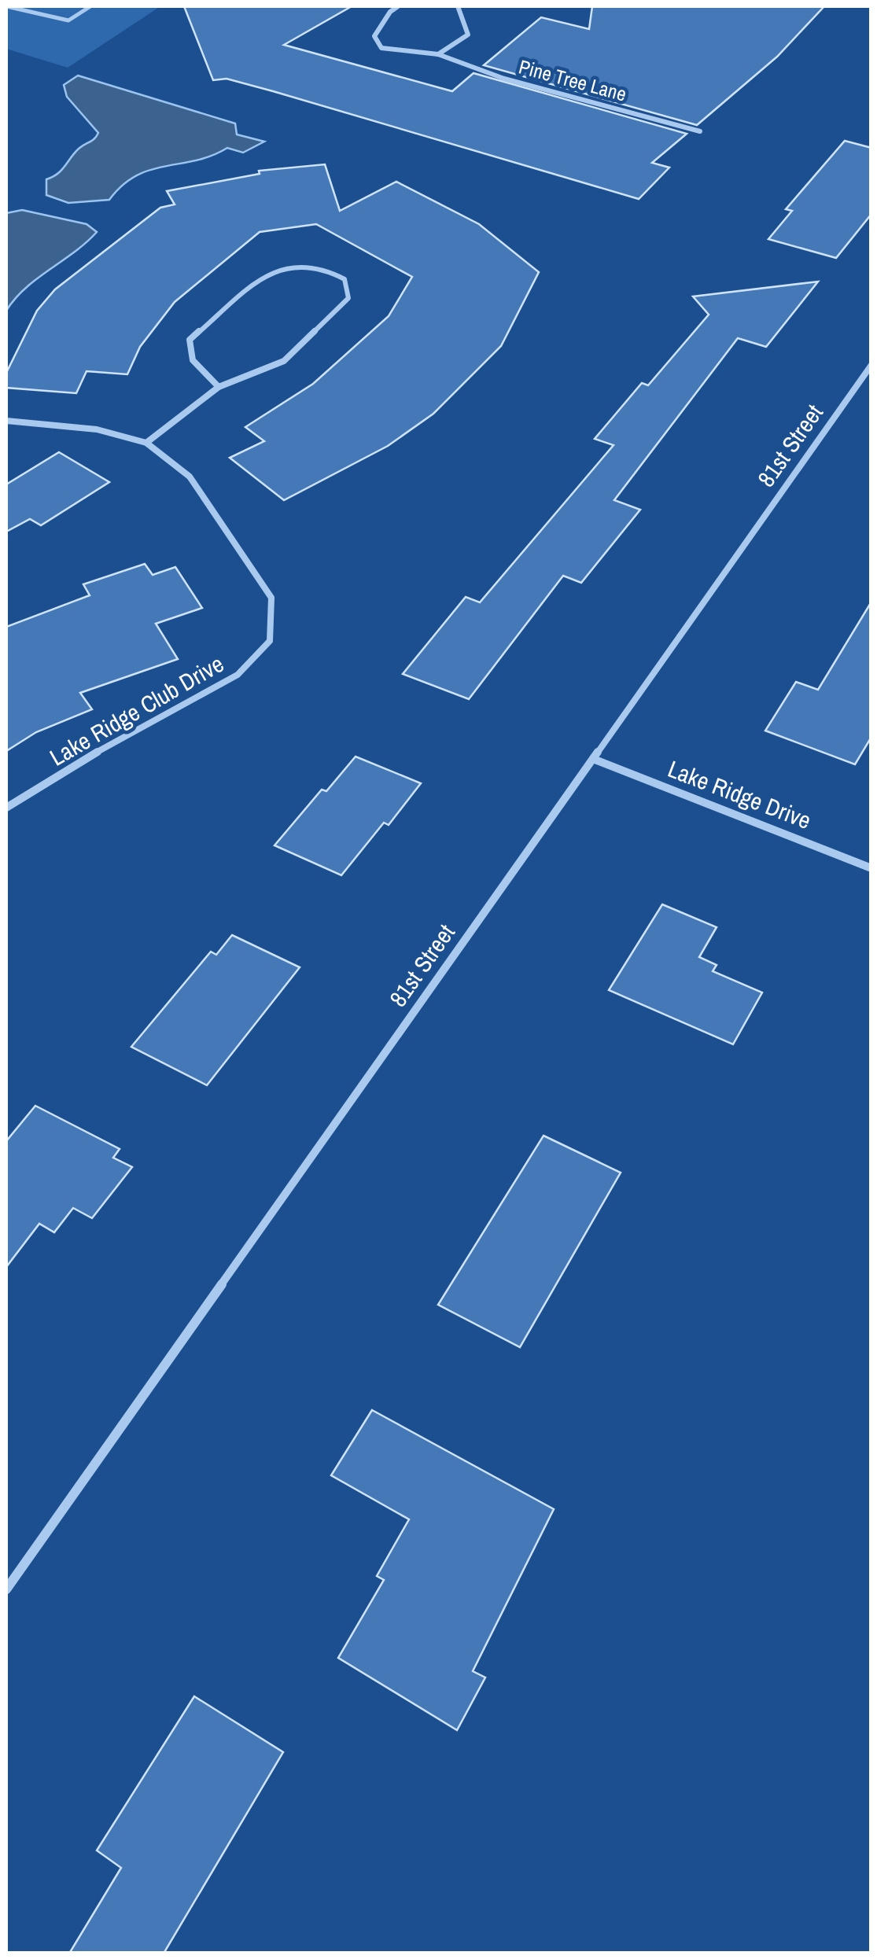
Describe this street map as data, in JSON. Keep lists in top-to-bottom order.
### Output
{
  "streets": {
    "street": [
      "Pine Tree Lane",
      "81st Street",
      "Lake Ridge Club Drive",
      "Lake Ridge Drive"
    ]
  },
  "crossings": [
    ["81st Street", "Lake Ridge Drive"]
  ]
}
